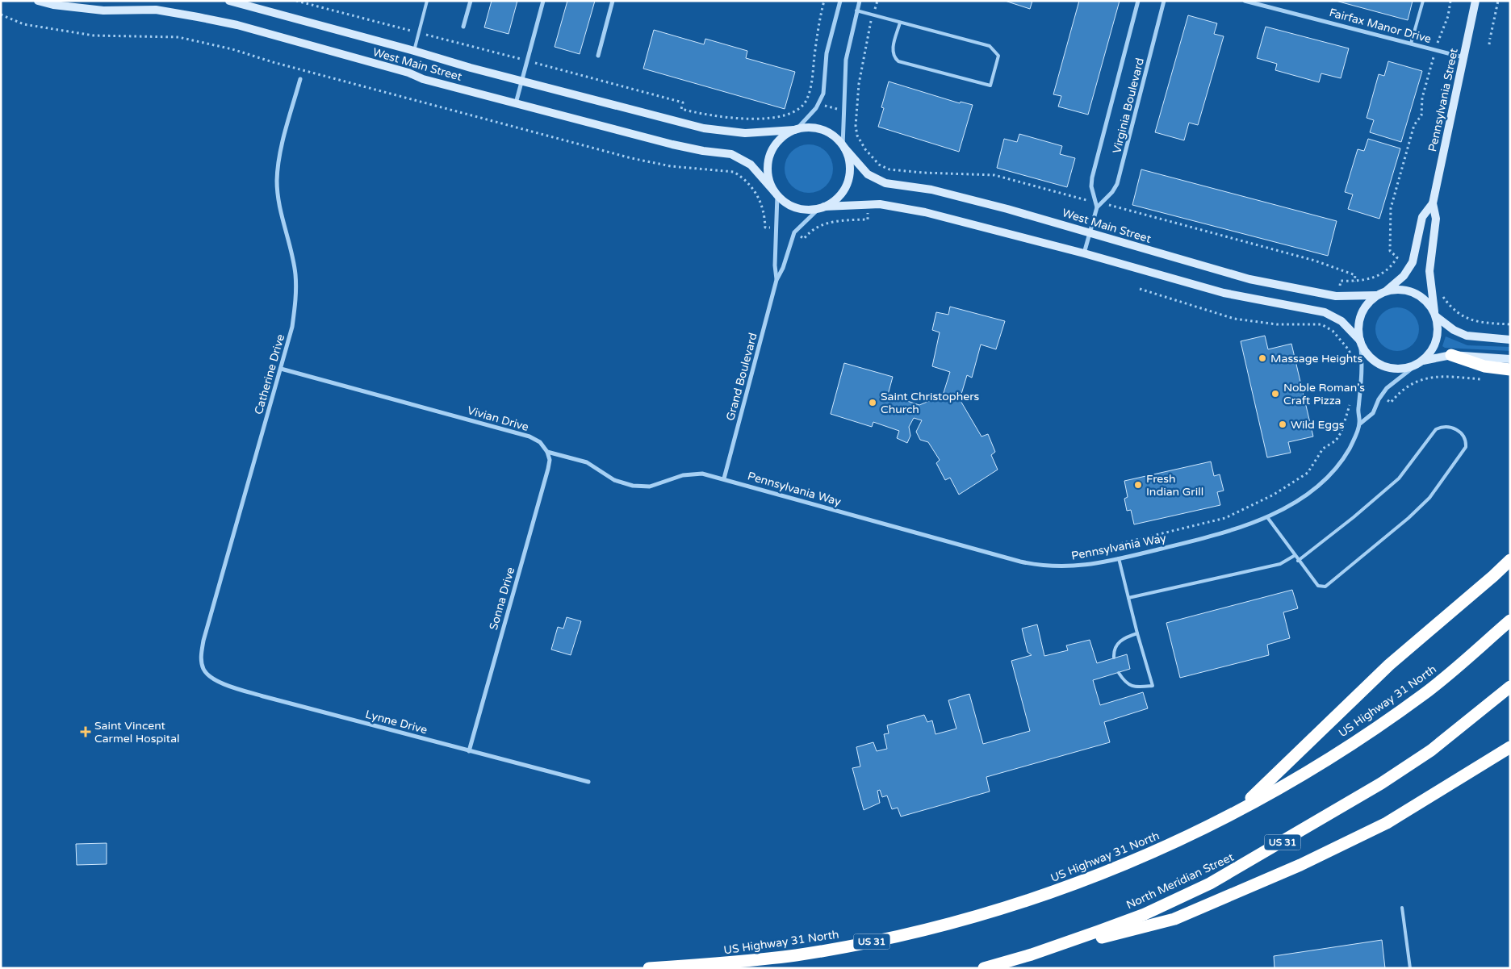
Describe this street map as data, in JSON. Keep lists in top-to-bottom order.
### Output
{
  "streets": {
    "highway": ["US Highway 31 North", "US 31", "North Meridian Street"],
    "main road": ["West Main Street", "Pennsylvania Street"],
    "street": [
      "Fairfax Manor Drive",
      "Virginia Boulevard",
      "Catherine Drive",
      "Grand Boulevard",
      "Vivian Drive",
      "Pennsylvania Way",
      "Sonna Drive",
      "Lynne Drive"
    ]
  },
  "crossings": [
    ["Fairfax Manor Drive", "Pennsylvania Street"],
    ["West Main Street", "Pennsylvania Street"],
    ["West Main Street", "Virginia Boulevard"],
    ["West Main Street", "Grand Boulevard"],
    ["West Main Street", "Pennsylvania Way"],
    ["Pennsylvania Street", "Pennsylvania Way"],
    ["Catherine Drive", "Vivian Drive"],
    ["Catherine Drive", "Lynne Drive"],
    ["Grand Boulevard", "Vivian Drive"],
    ["Grand Boulevard", "Pennsylvania Way"],
    ["Vivian Drive", "Pennsylvania Way"],
    ["Vivian Drive", "Sonna Drive"],
    ["Sonna Drive", "Lynne Drive"]
  ],
  "places": {
    "other": [
      "Massage Heights",
      "Noble Roman's Craft Pizza",
      "Saint Christophers Church",
      "Wild Eggs",
      "Fresh Indian Grill"
    ],
    "health": ["Saint Vincent Carmel Hospital"]
  }
}
